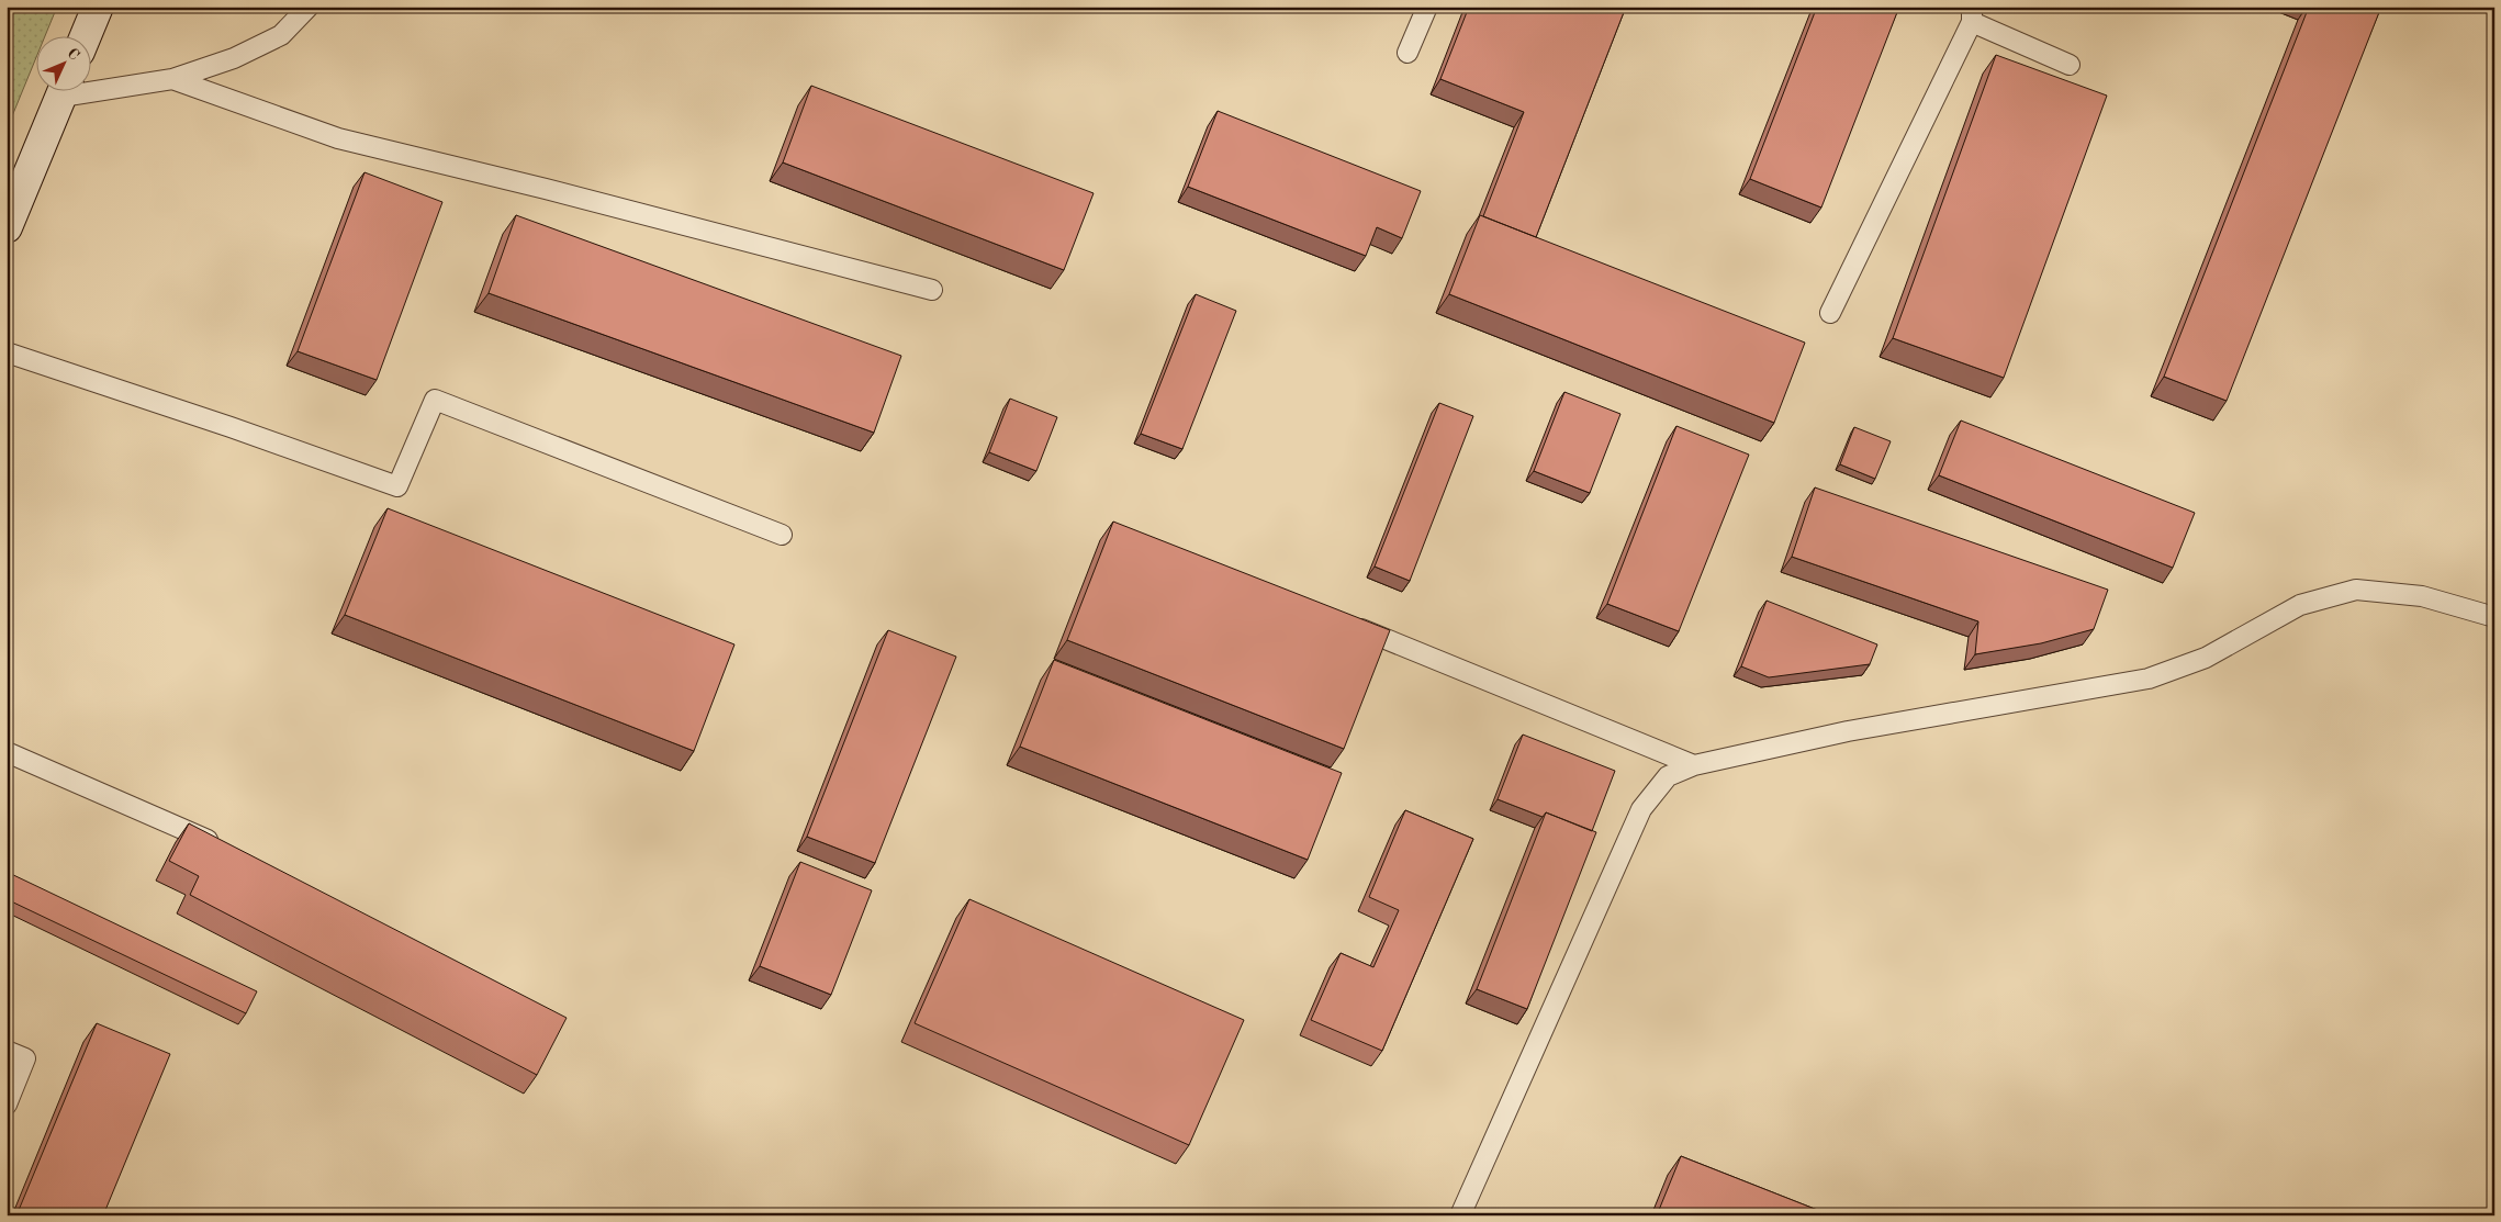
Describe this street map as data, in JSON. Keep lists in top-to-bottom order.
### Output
{
  "north": "top right"
}
